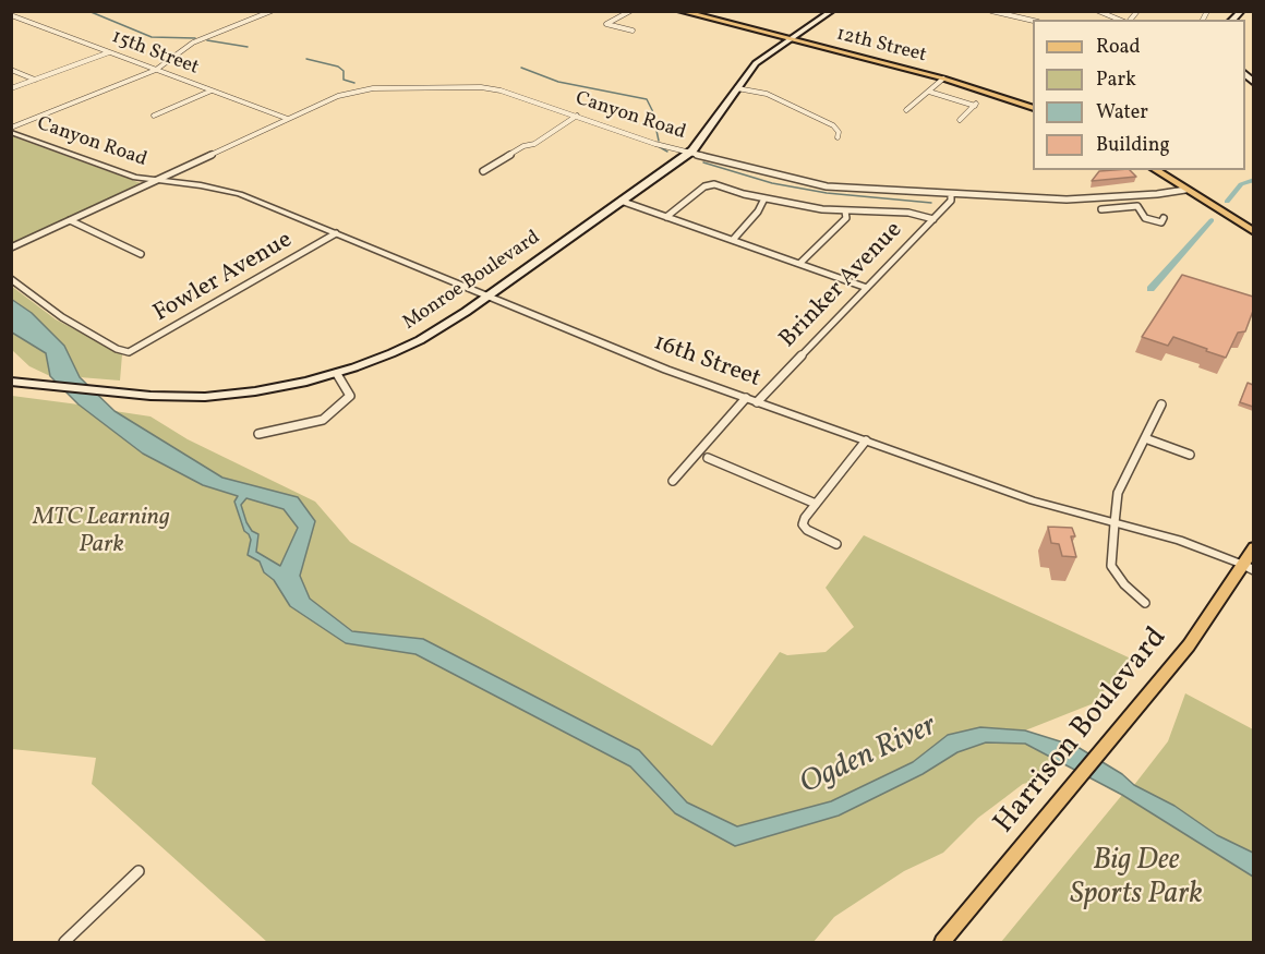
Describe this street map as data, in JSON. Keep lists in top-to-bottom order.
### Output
{
  "streets": {
    "main road": ["12th Street", "Monroe Boulevard", "Harrison Boulevard"],
    "street": [
      "15th Street",
      "Canyon Road",
      "Fowler Avenue",
      "Brinker Avenue",
      "16th Street"
    ]
  },
  "crossings": [
    ["12th Street", "Monroe Boulevard"],
    ["15th Street", "Canyon Road"],
    ["Canyon Road", "Monroe Boulevard"],
    ["Canyon Road", "Brinker Avenue"],
    ["Canyon Road", "16th Street"],
    ["Fowler Avenue", "16th Street"],
    ["Monroe Boulevard", "16th Street"],
    ["Brinker Avenue", "16th Street"],
    ["16th Street", "Harrison Boulevard"]
  ],
  "water": ["Ogden River"],
  "parks": ["MTC Learning Park", "Big Dee Sports Park"],
  "legend": [
    "Road",
    "Park",
    "Water",
    "Building"
  ]
}
